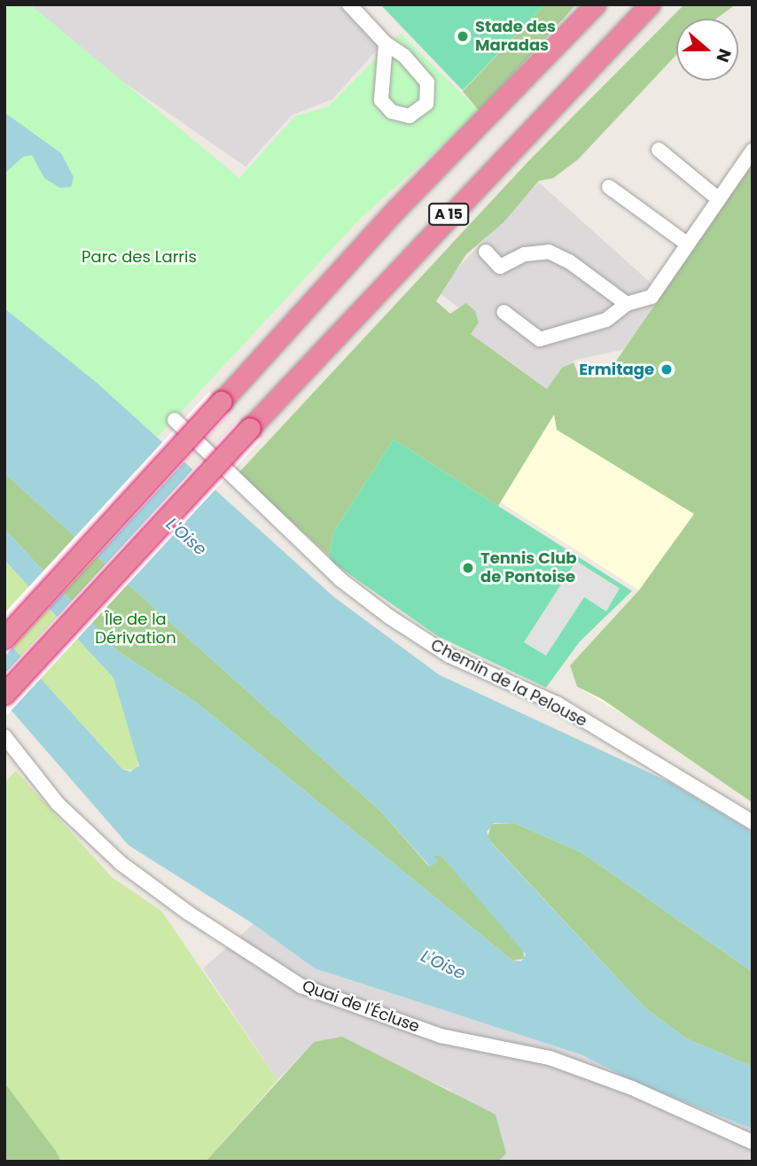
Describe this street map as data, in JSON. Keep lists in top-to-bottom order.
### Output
{
  "streets": {
    "highway": ["A 15"],
    "street": ["Chemin de la Pelouse", "Quai de l'Écluse"]
  },
  "water": ["L'Oise"],
  "parks": ["Parc des Larris", "Île de la Dérivation"],
  "places": ["Stade des Maradas", "Ermitage", "Tennis Club de Pontoise"],
  "north": "right"
}
